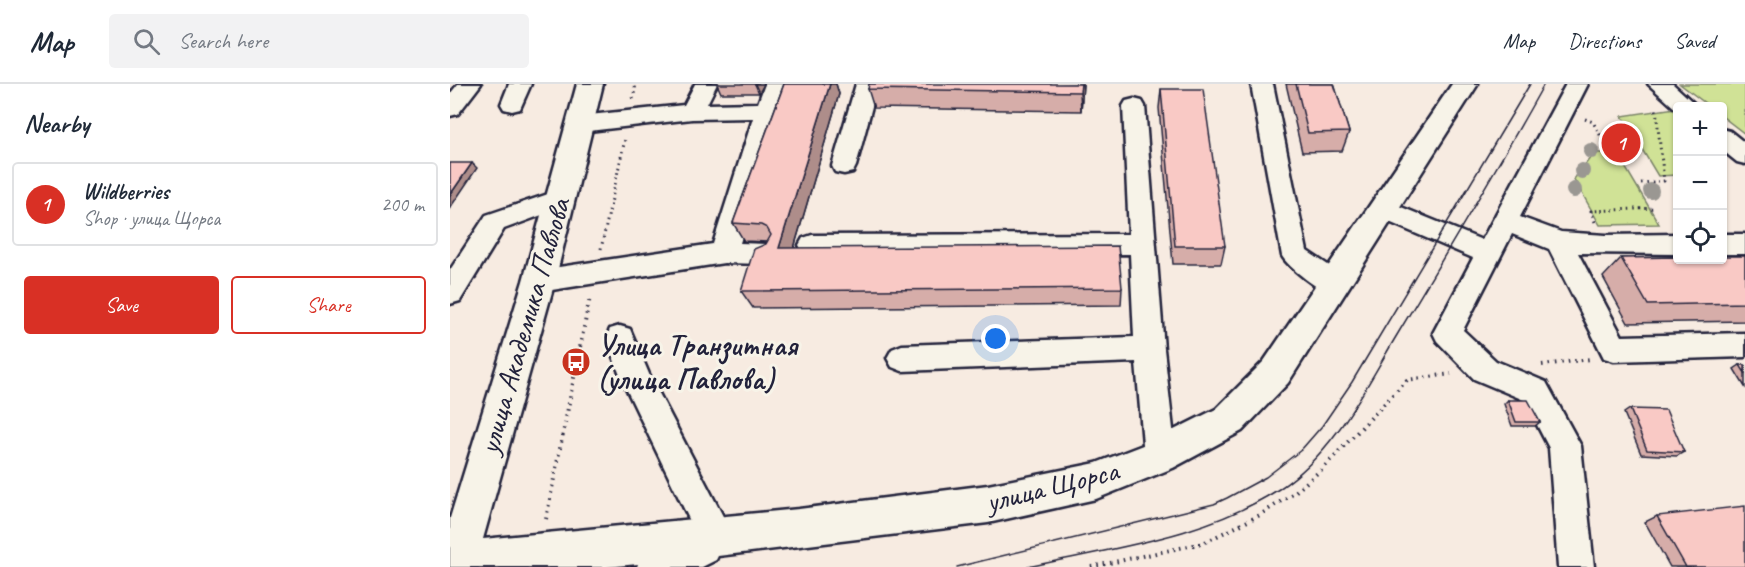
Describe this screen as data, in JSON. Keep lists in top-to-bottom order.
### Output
{
  "streets": {
    "main road": ["улица Академика Павлова", "улица Щорса"]
  },
  "crossings": [
    ["улица Академика Павлова", "улица Щорса"]
  ],
  "places": {
    "bus stop": ["Улица Транзитная (улица Павлова)"]
  },
  "page": {
    "header": "Map",
    "search": "Search here",
    "nav": ["Map", "Directions", "Saved"],
    "heading": "Nearby",
    "map_buttons": ["+", "−"],
    "pins": "1",
    "list": [
      {
        "mark": "1",
        "name": "Wildberries",
        "note": "Shop · улица Щорса",
        "value": "200 m"
      }
    ],
    "buttons": ["Save", "Share"]
  }
}
